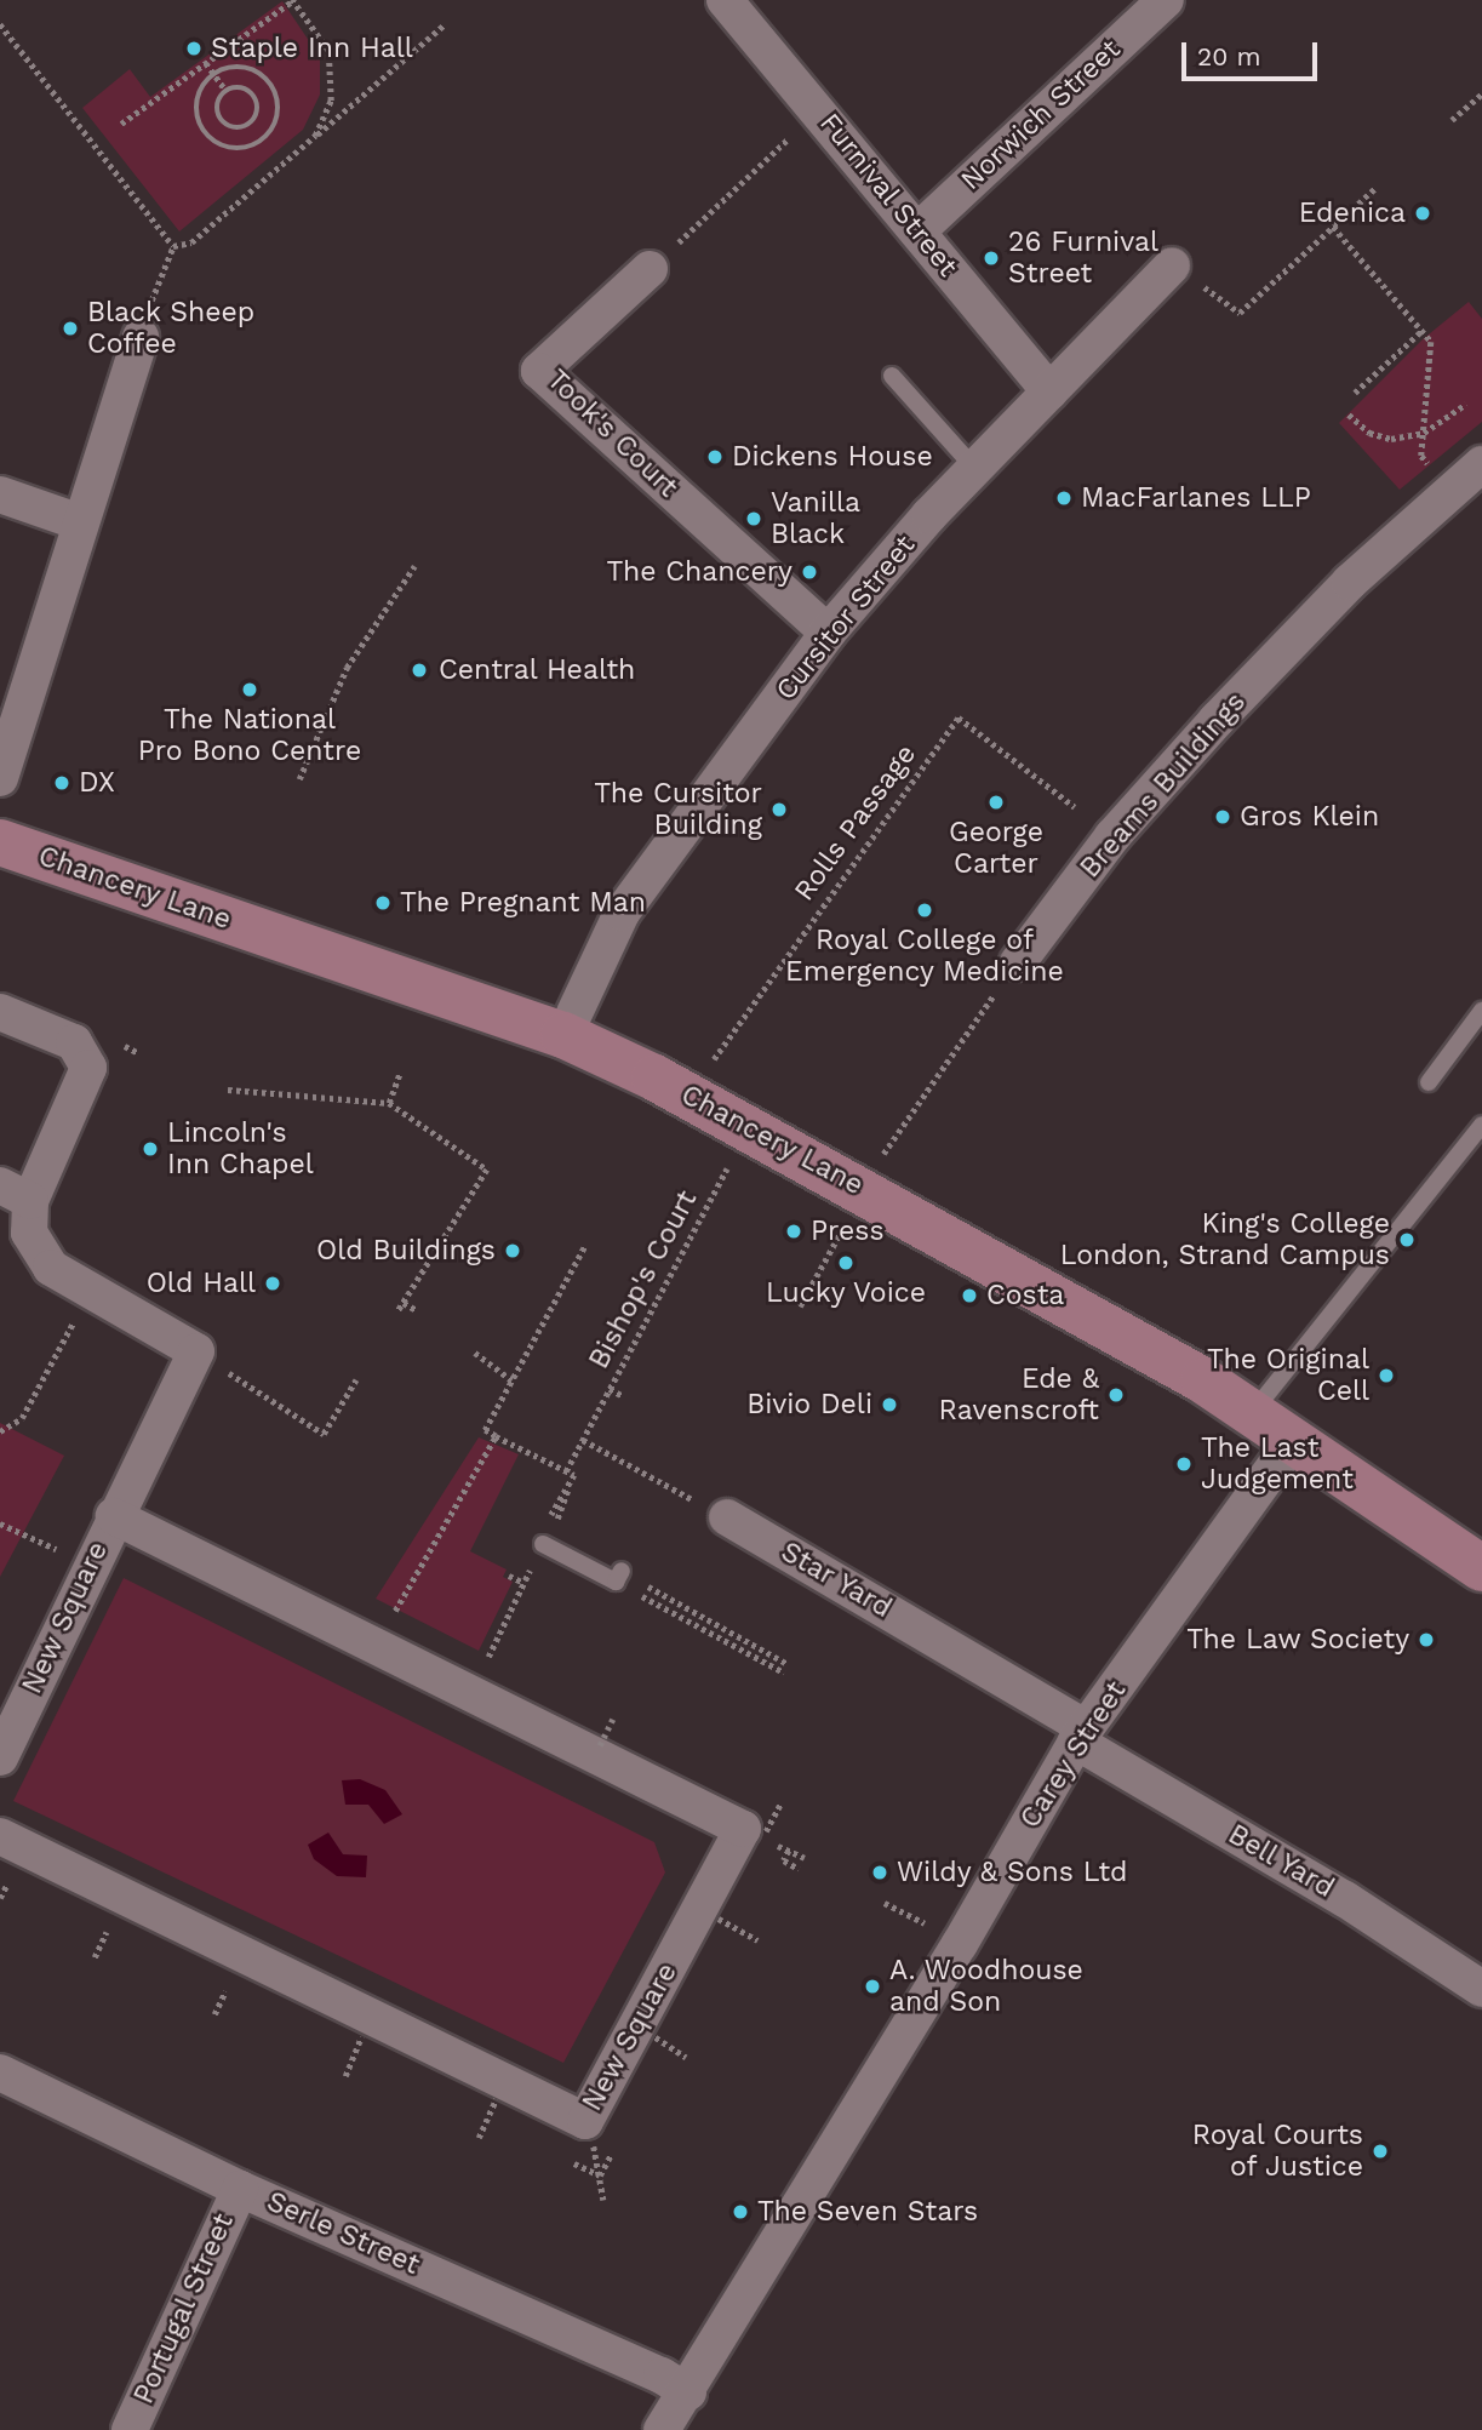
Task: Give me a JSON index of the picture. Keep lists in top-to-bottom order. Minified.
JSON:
{"streets":{"main road":["Chancery Lane"],"street":["Norwich Street","Furnival Street","Took's Court","Cursitor Street","Breams Buildings","Star Yard","New Square","Carey Street","Bell Yard","Serle Street","Portugal Street"],"path":["Rolls Passage","Bishop's Court"]},"crossings":[["Norwich Street","Furnival Street"],["Furnival Street","Cursitor Street"],["Took's Court","Cursitor Street"],["Chancery Lane","Carey Street"],["Star Yard","Carey Street"],["Star Yard","Bell Yard"],["Carey Street","Bell Yard"],["Carey Street","Serle Street"],["Serle Street","Portugal Street"]],"places":["Staple Inn Hall","Edenica","26 Furnival Street","Black Sheep Coffee","Dickens House","MacFarlanes LLP","Vanilla Black","The Chancery","Central Health","The National Pro Bono Centre","DX","George Carter","The Cursitor Building","Gros Klein","The Pregnant Man","Royal College of Emergency Medicine","Lincoln's Inn Chapel","Press","King's College London, Strand Campus","Old Buildings","Lucky Voice","Old Hall","Costa","The Original Cell","Ede & Ravenscroft","Bivio Deli","The Last Judgement","The Law Society","Wildy & Sons Ltd","A. Woodhouse and Son","Royal Courts of Justice","The Seven Stars"],"scale_bar":"20 m"}
